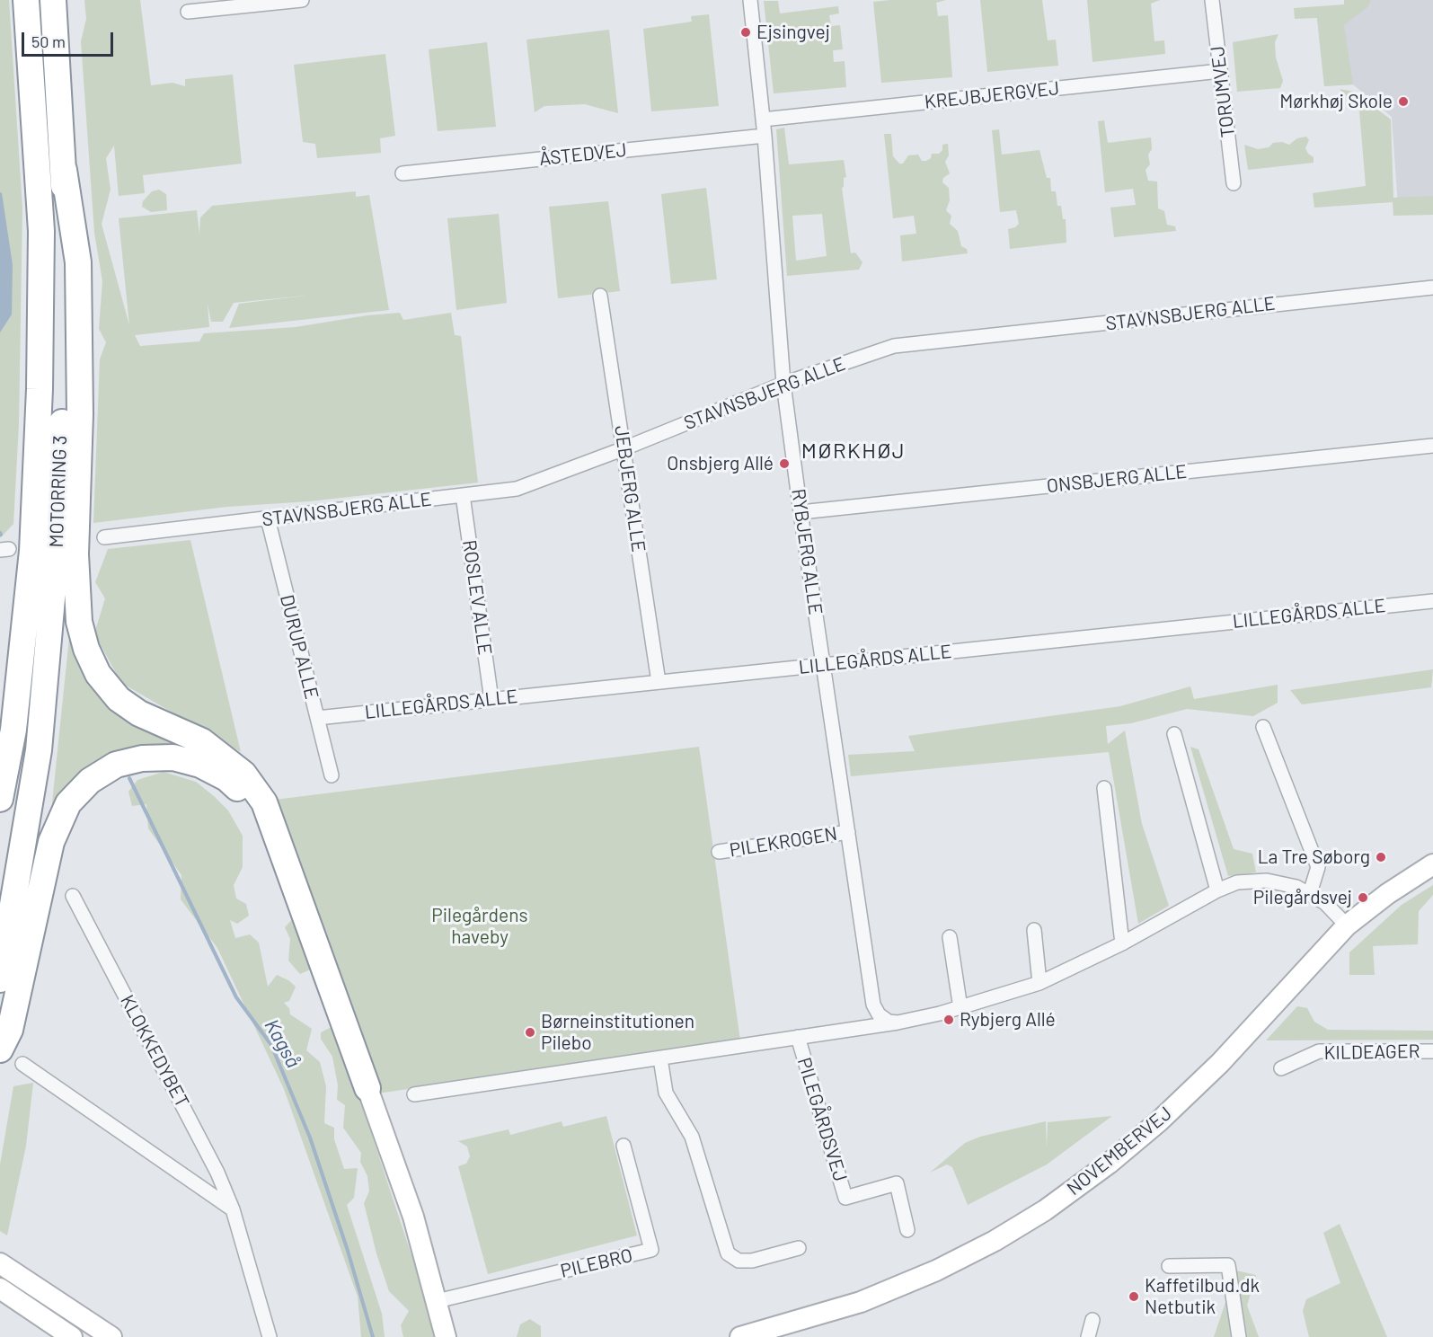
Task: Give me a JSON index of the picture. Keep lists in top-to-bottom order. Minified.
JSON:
{"streets":{"highway":["MOTORRING 3"],"street":["TORUMVEJ","KREJBJERGVEJ","ÅSTEDVEJ","STAVNSBJERG ALLE","ONSBJERG ALLE","JEBJERG ALLE","RYBJERG ALLE","ROSLEV ALLE","LILLEGÅRDS ALLE","DURUP ALLE","PILEKROGEN","KLOKKEDYBET","KILDEAGER","PILEGÅRDSVEJ","NOVEMBERVEJ","PILEBRO"]},"crossings":[["TORUMVEJ","KREJBJERGVEJ"],["KREJBJERGVEJ","RYBJERG ALLE"],["ÅSTEDVEJ","RYBJERG ALLE"],["STAVNSBJERG ALLE","JEBJERG ALLE"],["STAVNSBJERG ALLE","RYBJERG ALLE"],["STAVNSBJERG ALLE","ROSLEV ALLE"],["STAVNSBJERG ALLE","DURUP ALLE"],["ONSBJERG ALLE","RYBJERG ALLE"],["JEBJERG ALLE","LILLEGÅRDS ALLE"],["RYBJERG ALLE","LILLEGÅRDS ALLE"],["RYBJERG ALLE","PILEKROGEN"],["RYBJERG ALLE","PILEGÅRDSVEJ"],["ROSLEV ALLE","LILLEGÅRDS ALLE"],["LILLEGÅRDS ALLE","DURUP ALLE"],["PILEGÅRDSVEJ","NOVEMBERVEJ"]],"districts":["MØRKHØJ"],"water":["Kagså"],"parks":["Pilegårdens haveby"],"places":["Ejsingvej","Mørkhøj Skole","Onsbjerg Allé","La Tre Søborg","Pilegårdsvej","Rybjerg Allé","Børneinstitutionen Pilebo","Kaffetilbud.dk Netbutik"],"scale_bar":"50 m"}
